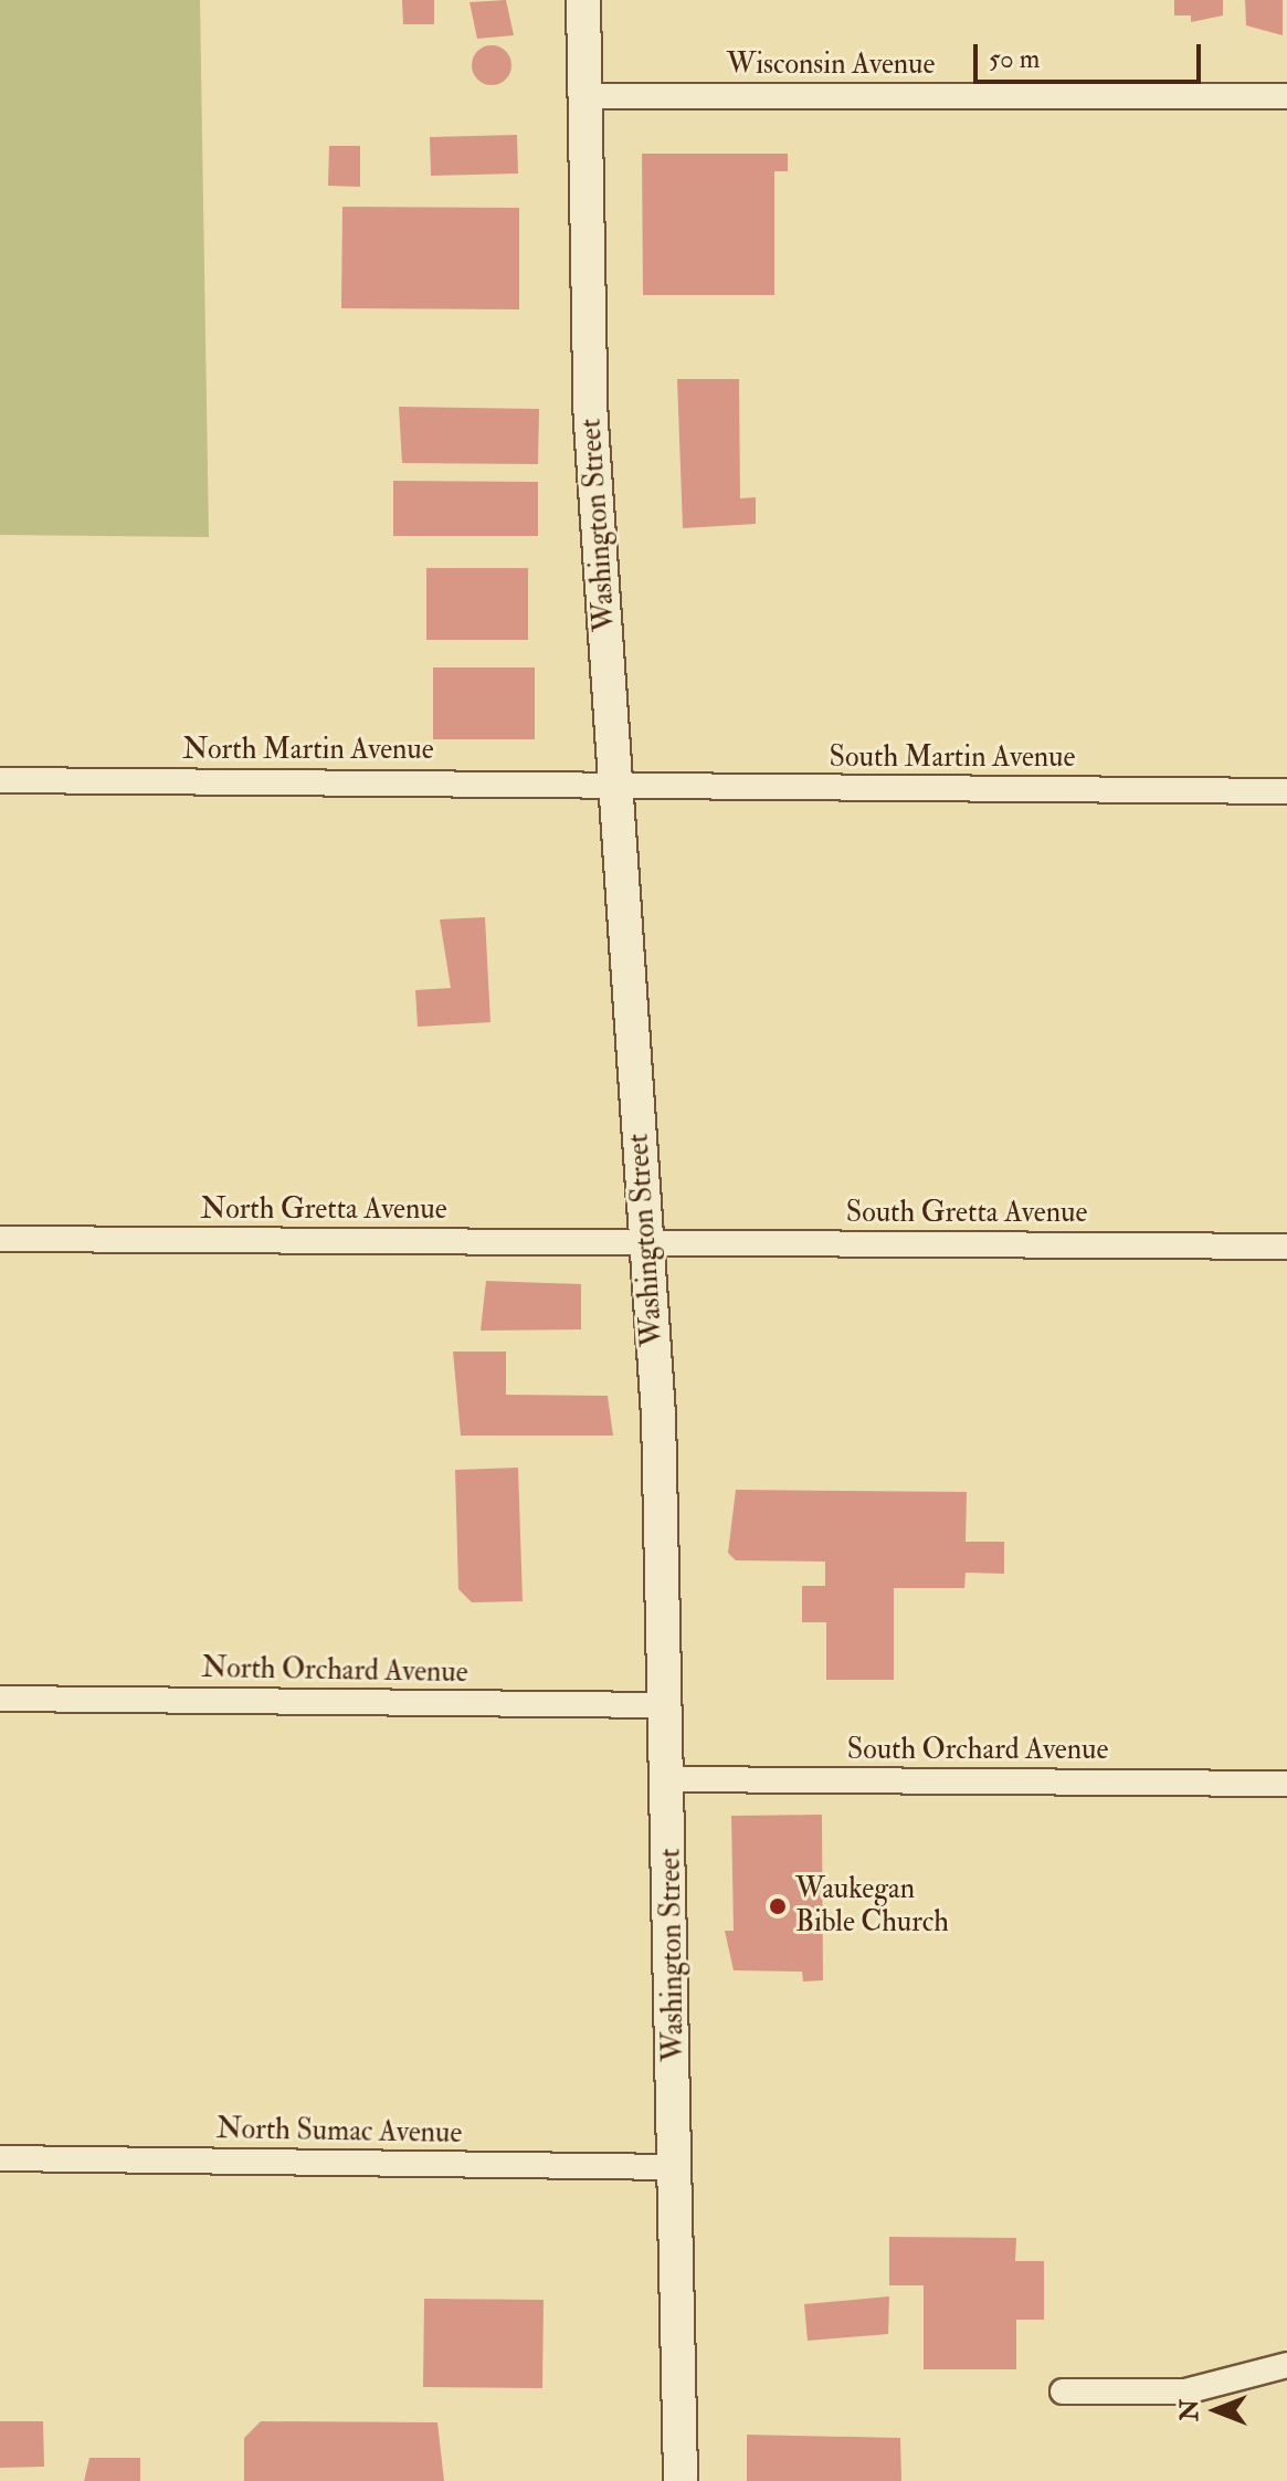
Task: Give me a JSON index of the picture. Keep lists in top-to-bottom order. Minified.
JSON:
{"streets":{"main road":["Washington Street"],"street":["Wisconsin Avenue","North Martin Avenue","South Martin Avenue","North Gretta Avenue","South Gretta Avenue","North Orchard Avenue","South Orchard Avenue","North Sumac Avenue"]},"crossings":[["Wisconsin Avenue","Washington Street"],["Washington Street","North Martin Avenue"],["Washington Street","South Martin Avenue"],["Washington Street","North Gretta Avenue"],["Washington Street","South Gretta Avenue"],["Washington Street","North Orchard Avenue"],["Washington Street","South Orchard Avenue"],["Washington Street","North Sumac Avenue"],["North Martin Avenue","South Martin Avenue"],["North Gretta Avenue","South Gretta Avenue"]],"places":["Waukegan Bible Church"],"scale_bar":"50 m","north":"left"}
